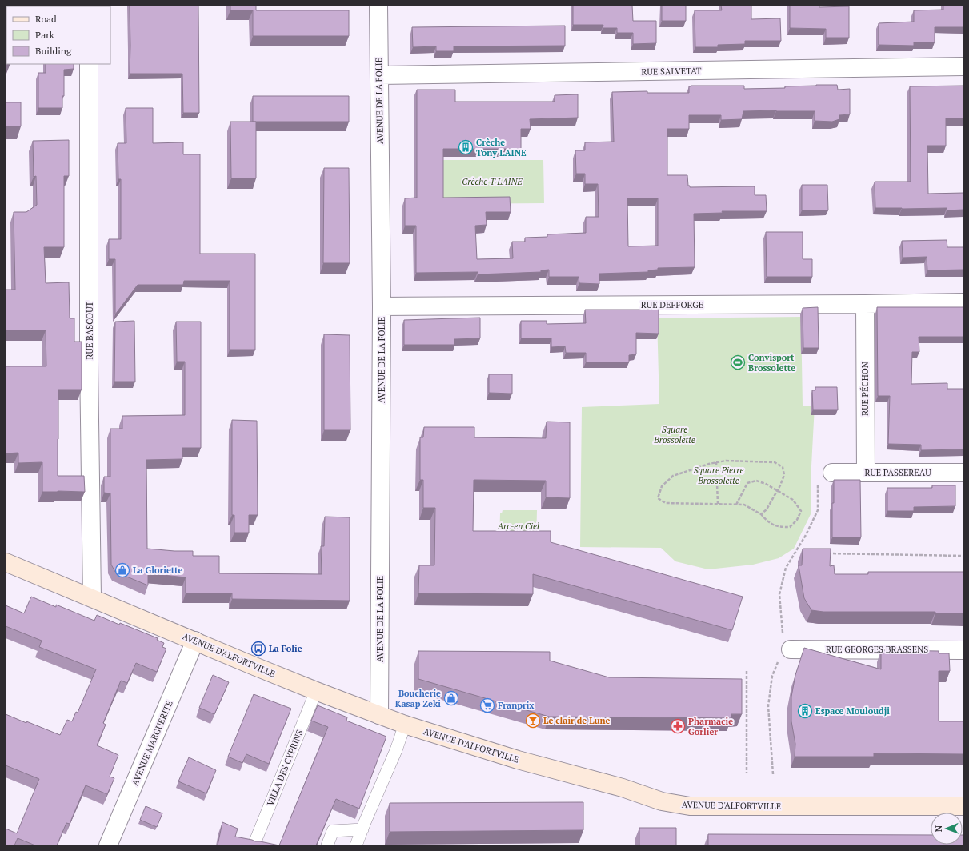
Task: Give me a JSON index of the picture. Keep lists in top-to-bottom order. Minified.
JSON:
{"streets":{"main road":["AVENUE D'ALFORTVILLE"],"street":["RUE SALVETAT","AVENUE DE LA FOLIE","RUE DEFFORGE","RUE BASCOUT","RUE PÉCHON","RUE PASSEREAU","RUE GEORGES BRASSENS","AVENUE MARGUERITE"],"lane":["VILLA DES CYPRINS"]},"crossings":[["RUE SALVETAT","AVENUE DE LA FOLIE"],["AVENUE DE LA FOLIE","RUE DEFFORGE"],["AVENUE DE LA FOLIE","AVENUE D'ALFORTVILLE"],["RUE DEFFORGE","RUE PÉCHON"],["RUE BASCOUT","AVENUE D'ALFORTVILLE"],["RUE PÉCHON","RUE PASSEREAU"],["AVENUE D'ALFORTVILLE","AVENUE MARGUERITE"],["AVENUE D'ALFORTVILLE","VILLA DES CYPRINS"]],"parks":["Crèche T LAINE","Square Brossolette","Square Pierre Brossolette","Arc-en Ciel"],"places":{"building":["Crèche Tony LAINE","Espace Mouloudji"],"sports":["Convisport Brossolette"],"shop":["La Gloriette","Boucherie Kasap Zeki"],"bus stop":["La Folie"],"supermarket":["Franprix"],"bar":["Le clair de Lune"],"pharmacy":["Pharmacie Gorlier"]},"legend":["Road","Park","Building"],"north":"left"}
